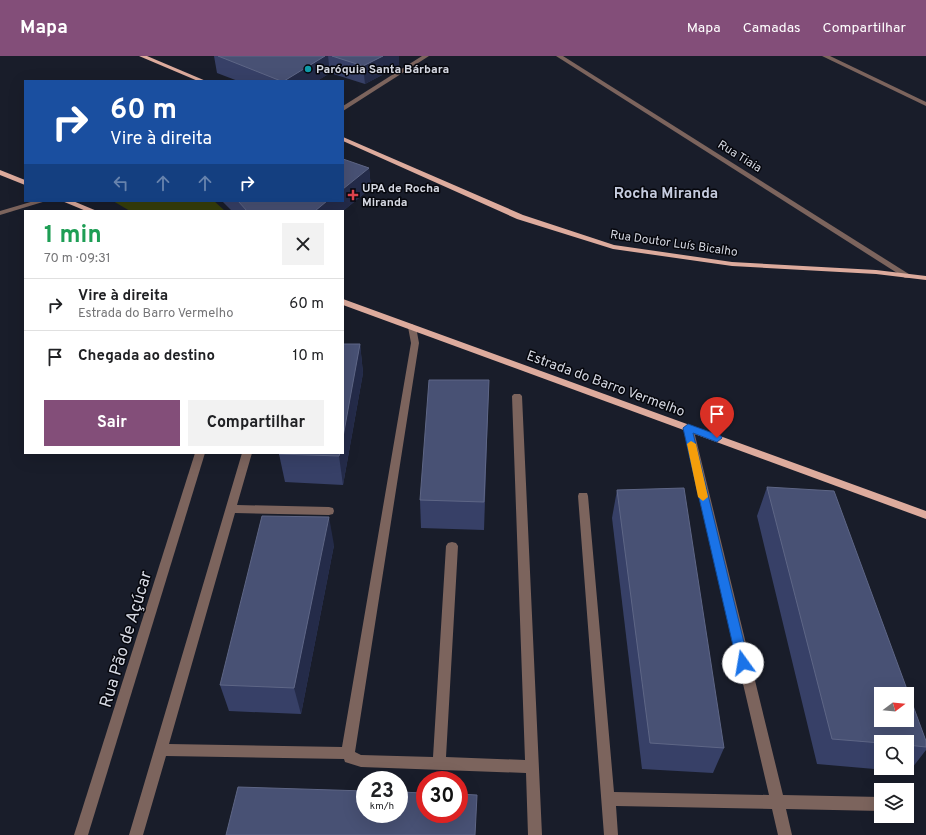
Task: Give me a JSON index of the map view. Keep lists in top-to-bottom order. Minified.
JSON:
{"streets":{"main road":["Rua Doutor Luís Bicalho","Estrada do Barro Vermelho"],"street":["Rua Tiaia","Rua Pão de Açúcar"]},"crossings":[["Rua Tiaia","Rua Doutor Luís Bicalho"]],"districts":["Rocha Miranda"],"places":{"other":["Paróquia Santa Bárbara"],"health":["UPA de Rocha Miranda"]},"north":"right","page":{"header":"Mapa","nav":["Mapa","Camadas","Compartilhar"],"turn":["60 m","Vire à direita"],"heading":["1 min","70 m · 09:31"],"list":[{"name":"Vire à direita","note":"Estrada do Barro Vermelho","value":"60 m"},{"name":"Chegada ao destino","value":"10 m"}],"buttons":["Sair","Compartilhar"],"speed":"23 km/h","limit":"30"}}
